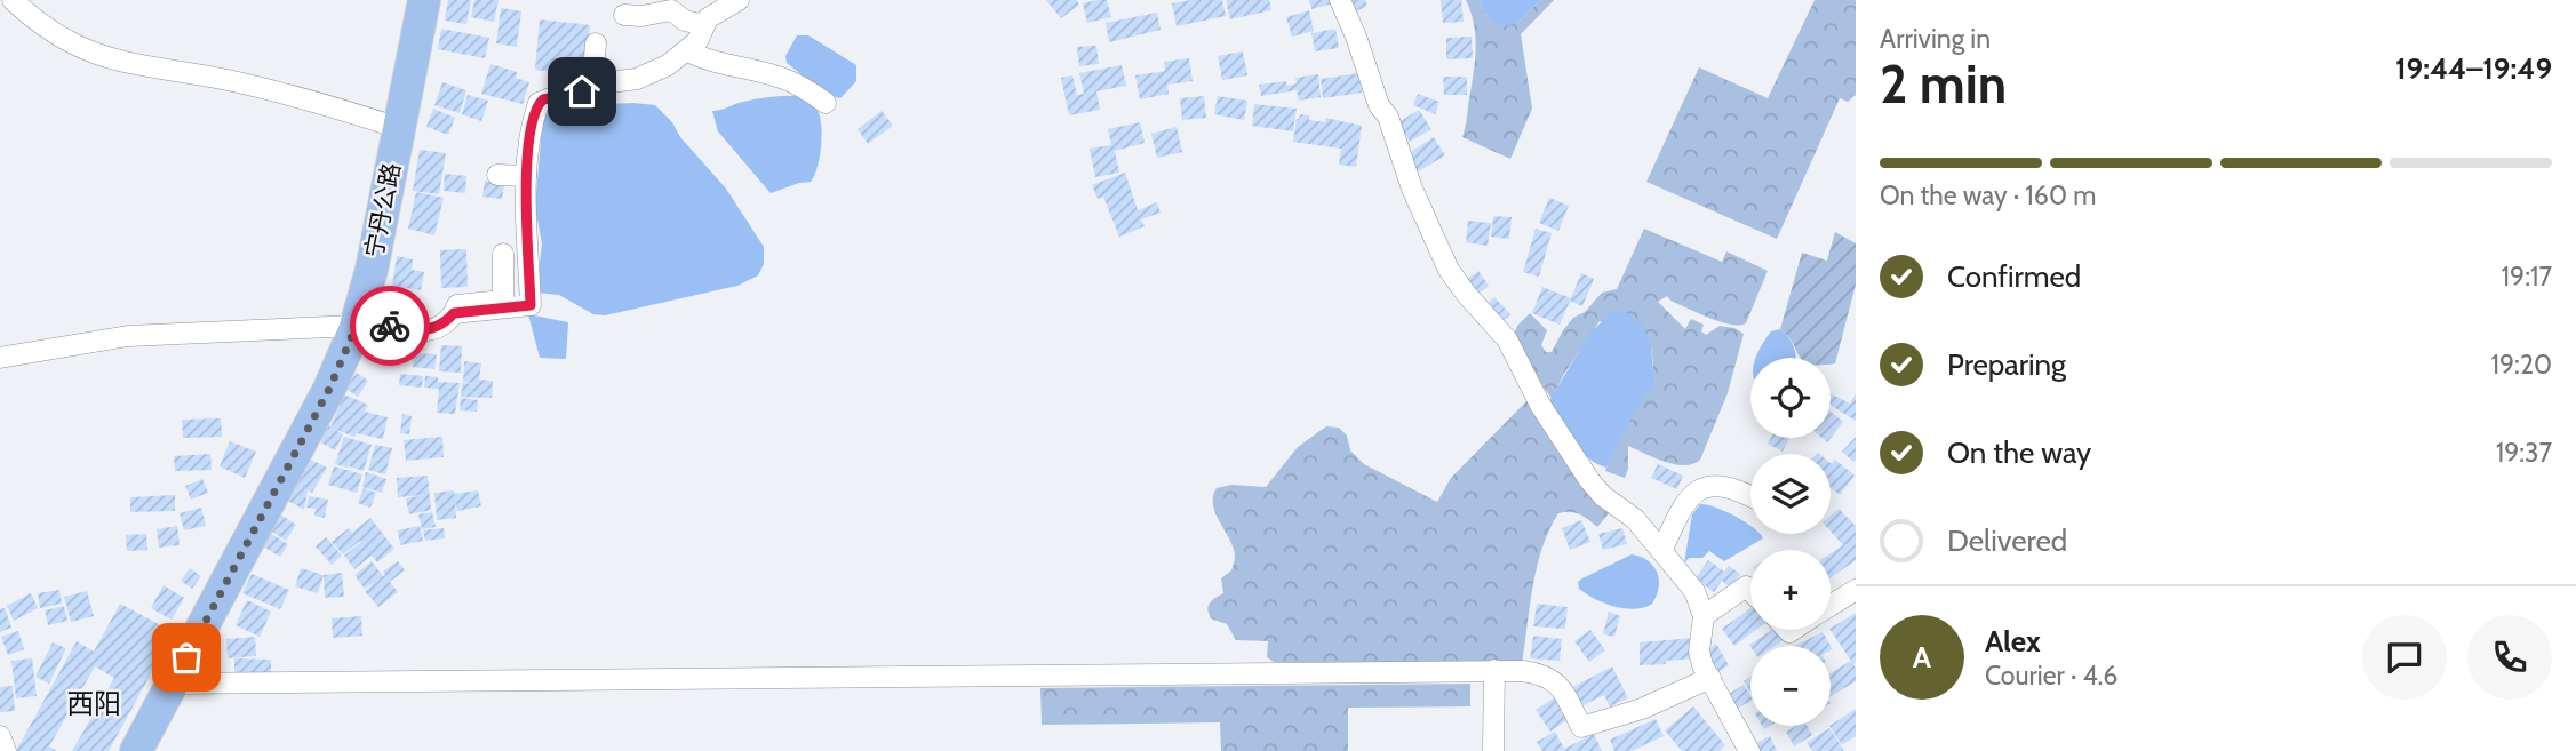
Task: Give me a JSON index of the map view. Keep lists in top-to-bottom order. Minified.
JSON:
{"streets":{"main road":["宁丹公路"]},"districts":["西阳"],"page":{"heading":["2 min","Arriving in","19:44–19:49"],"panel":["Alex","Courier · 4.6"],"bar":"On the way · 160 m","list":[["Confirmed","19:17"],["Preparing","19:20"],["On the way","19:37"],"Delivered"],"map_buttons":["+","−"],"round":"A"}}
